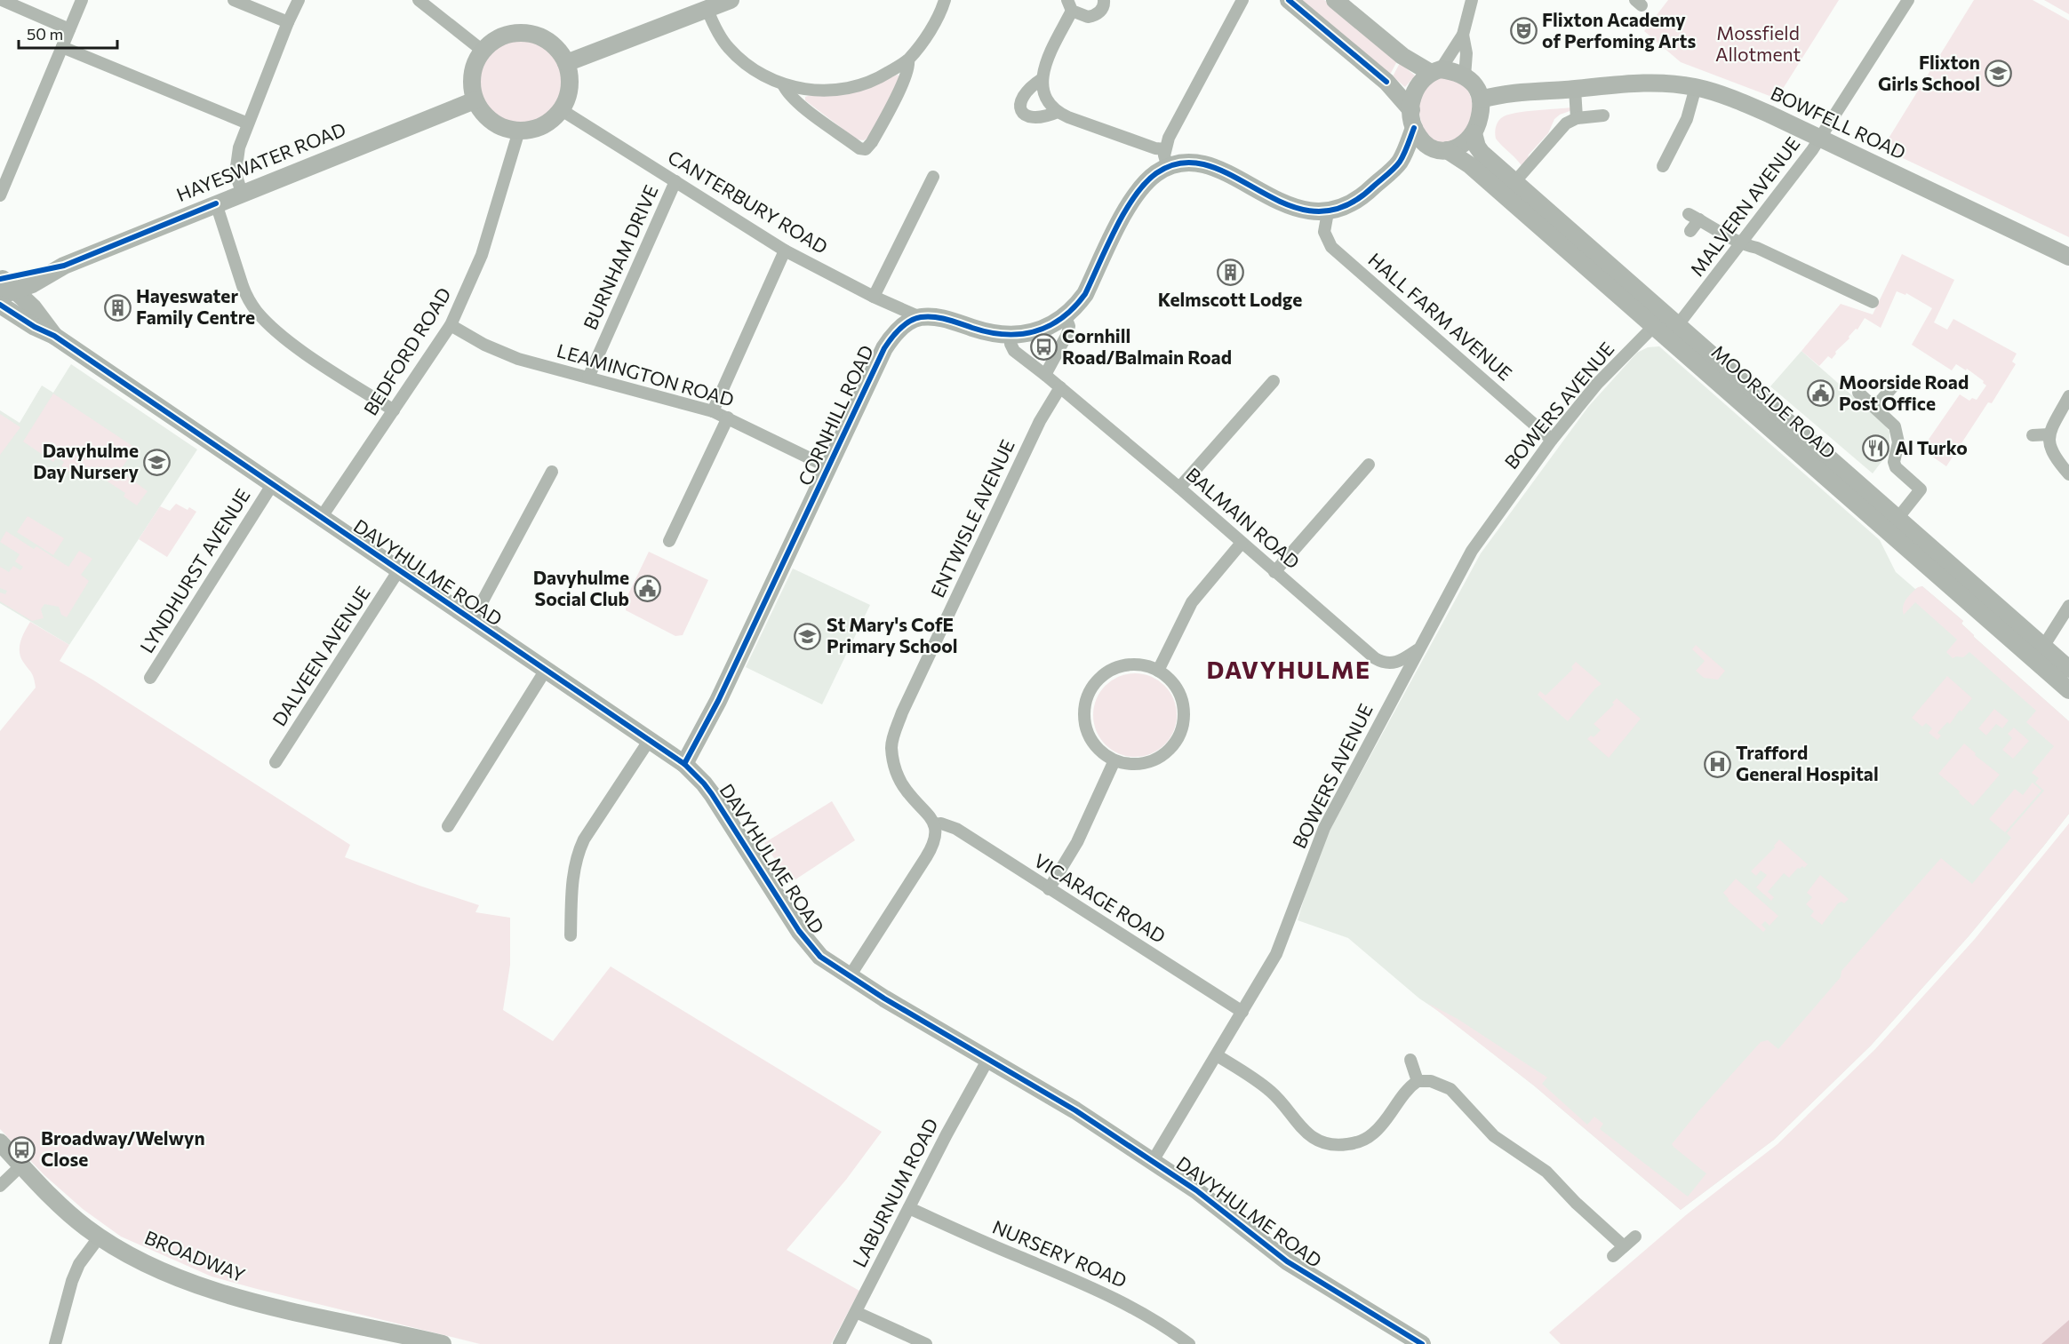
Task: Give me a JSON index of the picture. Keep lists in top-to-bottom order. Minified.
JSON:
{"streets":{"street":["BOWFELL ROAD","HAYESWATER ROAD","CANTERBURY ROAD","MALVERN AVENUE","BURNHAM DRIVE","HALL FARM AVENUE","BEDFORD ROAD","LEAMINGTON ROAD","MOORSIDE ROAD","BOWERS AVENUE","CORNHILL ROAD","ENTWISLE AVENUE","BALMAIN ROAD","LYNDHURST AVENUE","DAVYHULME ROAD","DALVEEN AVENUE","VICARAGE ROAD","LABURNUM ROAD","NURSERY ROAD","BROADWAY"]},"crossings":[["BOWFELL ROAD","MALVERN AVENUE"],["BOWFELL ROAD","MOORSIDE ROAD"],["HAYESWATER ROAD","CANTERBURY ROAD"],["HAYESWATER ROAD","BEDFORD ROAD"],["CANTERBURY ROAD","BURNHAM DRIVE"],["CANTERBURY ROAD","BEDFORD ROAD"],["CANTERBURY ROAD","CORNHILL ROAD"],["MALVERN AVENUE","MOORSIDE ROAD"],["MALVERN AVENUE","BOWERS AVENUE"],["BURNHAM DRIVE","LEAMINGTON ROAD"],["HALL FARM AVENUE","BOWERS AVENUE"],["BEDFORD ROAD","LEAMINGTON ROAD"],["BEDFORD ROAD","DAVYHULME ROAD"],["LEAMINGTON ROAD","CORNHILL ROAD"],["MOORSIDE ROAD","BOWERS AVENUE"],["BOWERS AVENUE","BALMAIN ROAD"],["BOWERS AVENUE","DAVYHULME ROAD"],["BOWERS AVENUE","VICARAGE ROAD"],["CORNHILL ROAD","DAVYHULME ROAD"],["ENTWISLE AVENUE","BALMAIN ROAD"],["ENTWISLE AVENUE","VICARAGE ROAD"],["LYNDHURST AVENUE","DAVYHULME ROAD"],["DAVYHULME ROAD","DALVEEN AVENUE"],["DAVYHULME ROAD","LABURNUM ROAD"],["LABURNUM ROAD","NURSERY ROAD"]],"districts":["DAVYHULME"],"parks":["Mossfield Allotment"],"places":{"theatre":["Flixton Academy of Perfoming Arts"],"school or university":["Flixton Girls School","Davyhulme Day Nursery","St Mary's CofE Primary School"],"building":["Kelmscott Lodge","Hayeswater Family Centre"],"bus stop":["Cornhill Road/Balmain Road","Broadway/Welwyn Close"],"public building":["Moorside Road Post Office","Davyhulme Social Club"],"restaurant":["Al Turko"],"hospital":["Trafford General Hospital"]},"scale_bar":"50 m"}
